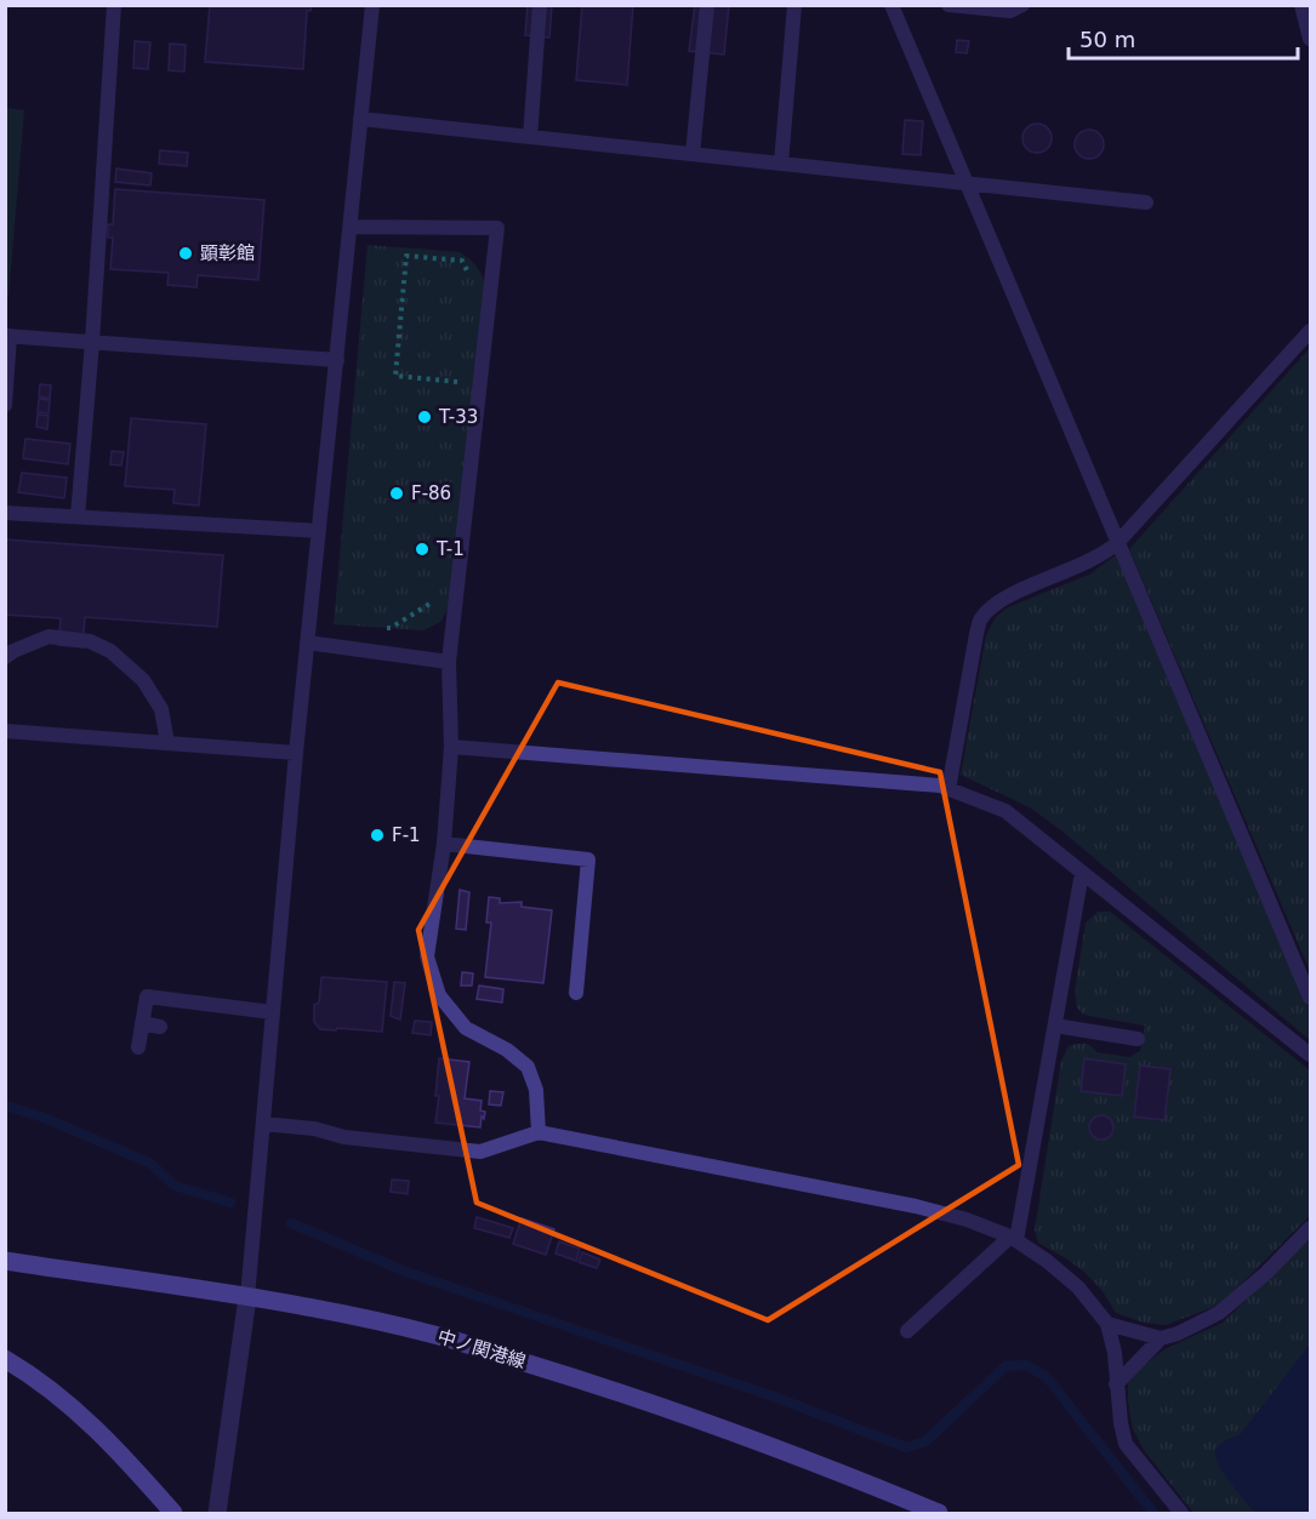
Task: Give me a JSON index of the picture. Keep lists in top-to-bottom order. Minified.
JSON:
{"streets":{"main road":["中ノ関港線"]},"places":["顕彰館","T-33","F-86","T-1","F-1"],"scale_bar":"50 m"}
